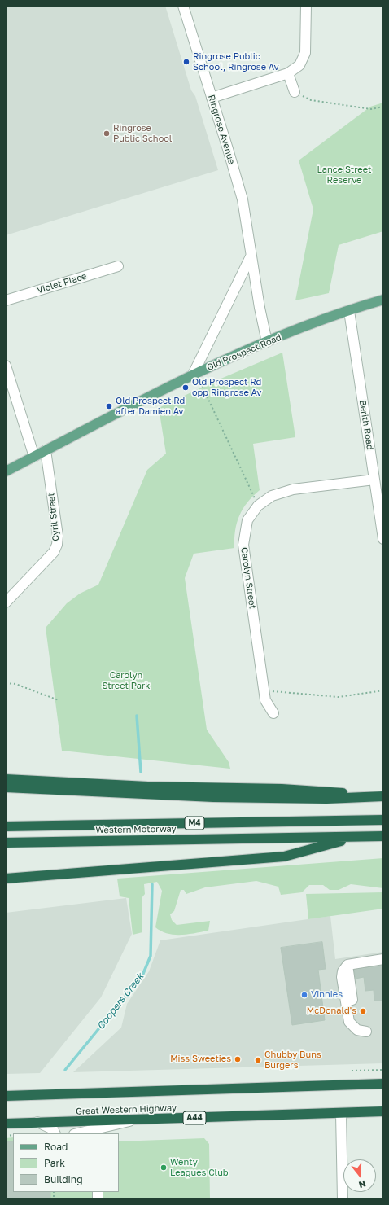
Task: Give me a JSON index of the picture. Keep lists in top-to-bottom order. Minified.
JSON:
{"streets":{"highway":["M4","Western Motorway","Great Western Highway","A44"],"main road":["Old Prospect Road"],"street":["Ringrose Avenue","Violet Place","Berith Road","Cyril Street","Carolyn Street"]},"crossings":[["Ringrose Avenue","Old Prospect Road"],["Old Prospect Road","Berith Road"],["Old Prospect Road","Cyril Street"],["Berith Road","Carolyn Street"]],"water":["Coopers Creek"],"parks":["Lance Street Reserve","Carolyn Street Park"],"places":["Ringrose Public School, Ringrose Av","Ringrose Public School","Old Prospect Rd opp Ringrose Av","Old Prospect Rd after Damien Av","Vinnies","McDonald's","Miss Sweeties","Chubby Buns Burgers","Wenty Leagues Club"],"legend":["Road","Park","Building"],"north":"bottom"}
